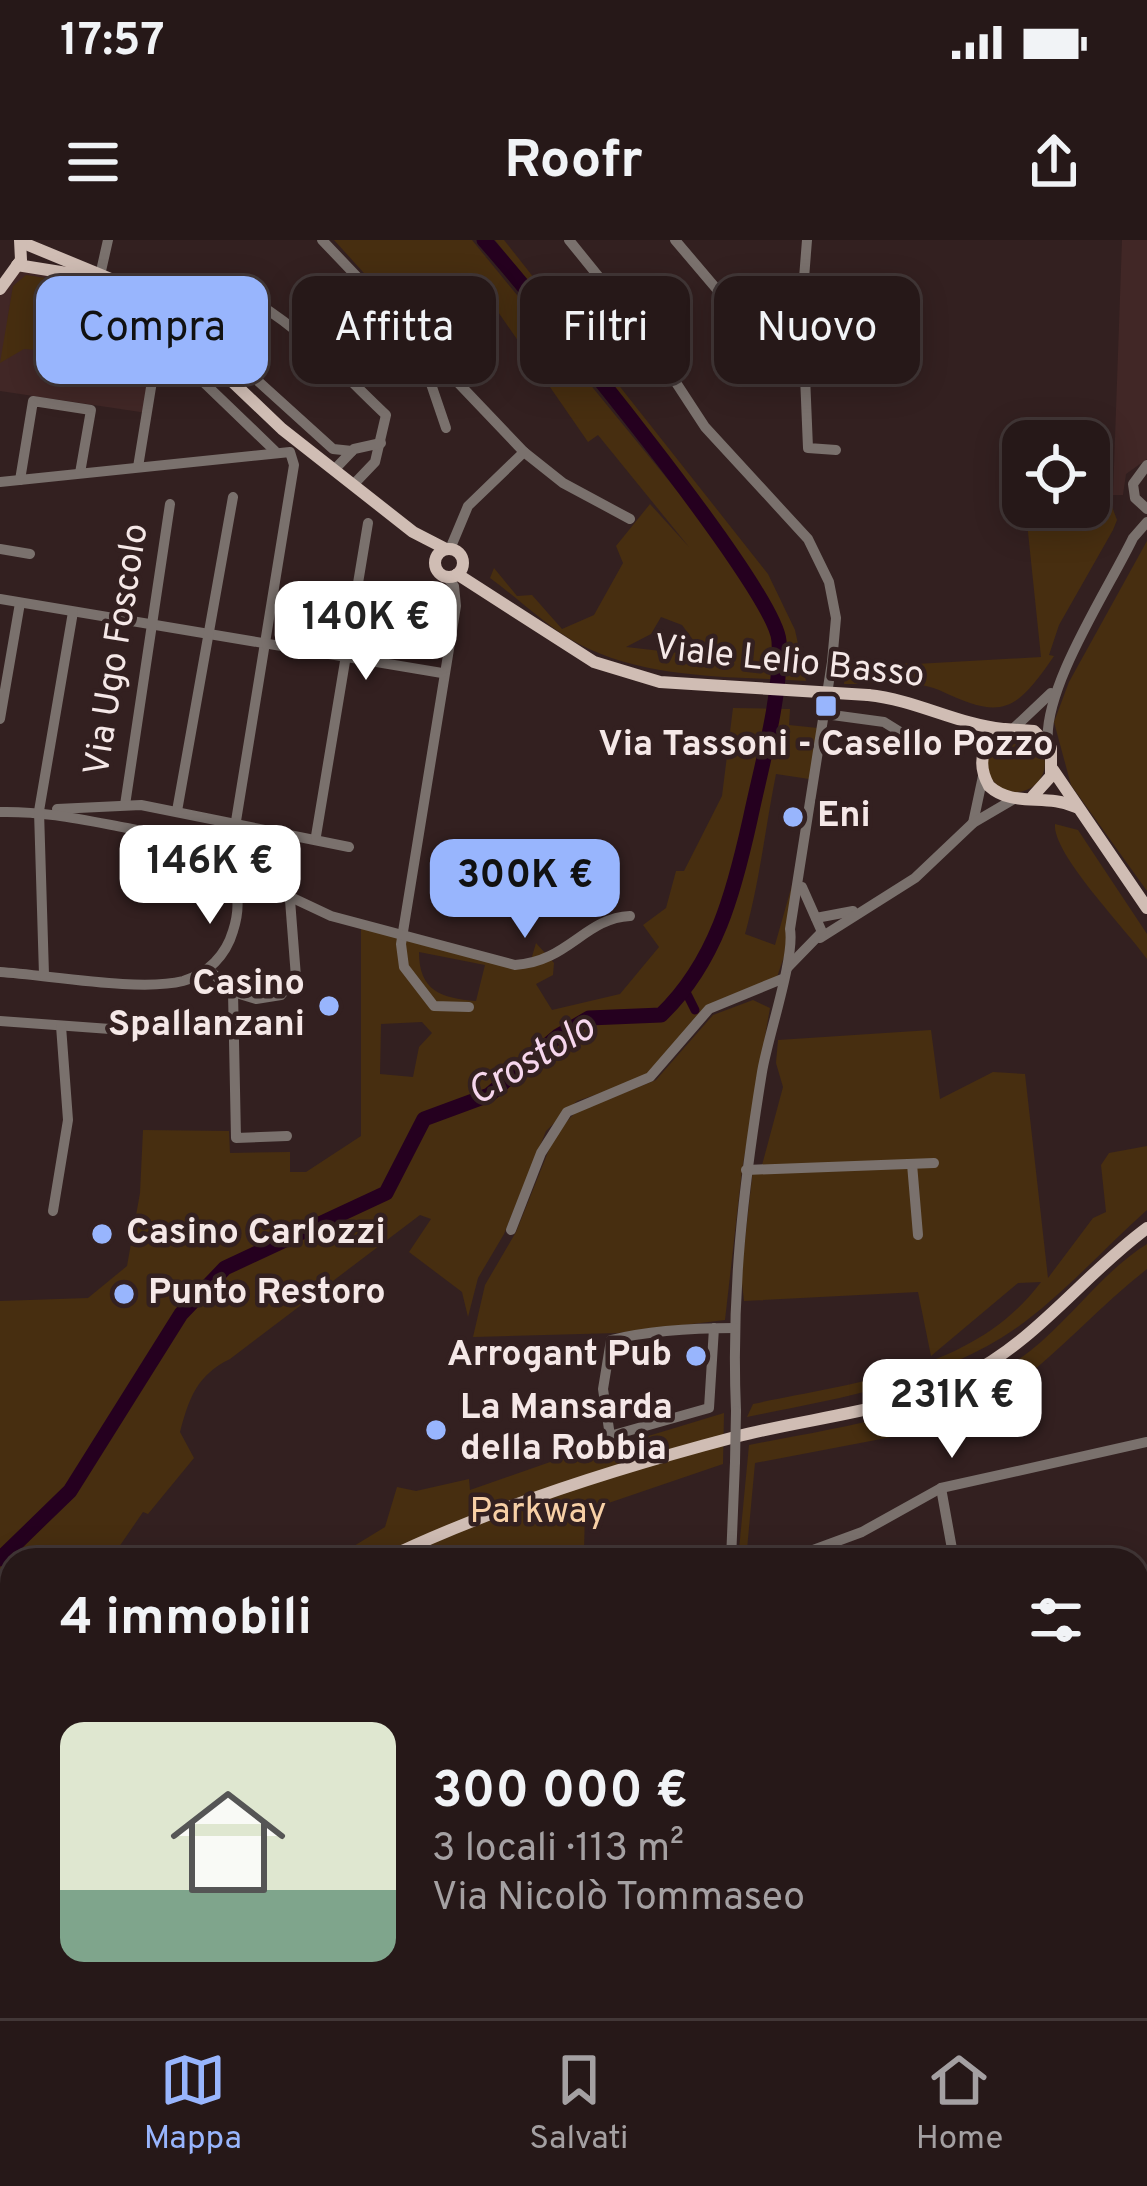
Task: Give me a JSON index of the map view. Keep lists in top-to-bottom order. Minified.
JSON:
{"streets":{"main road":["Viale Lelio Basso"],"street":["Via Ugo Foscolo"]},"water":["Crostolo"],"parks":["Parkway"],"places":{"transit":["Via Tassoni - Casello Pozzo"],"other":["Eni","Casino Spallanzani","Casino Carlozzi","Punto Restoro","Arrogant Pub","La Mansarda della Robbia"]},"page":{"status":"17:57","header":"Roofr","chip":["Compra","Affitta","Filtri","Nuovo"],"price":["140K €","146K €","300K €","231K €"],"heading":"4 immobili","list":[{"name":"300 000 €","note":"3 locali · 113 m² · Via Nicolò Tommaseo"}],"tabs":["Mappa","Salvati","Home"]}}
